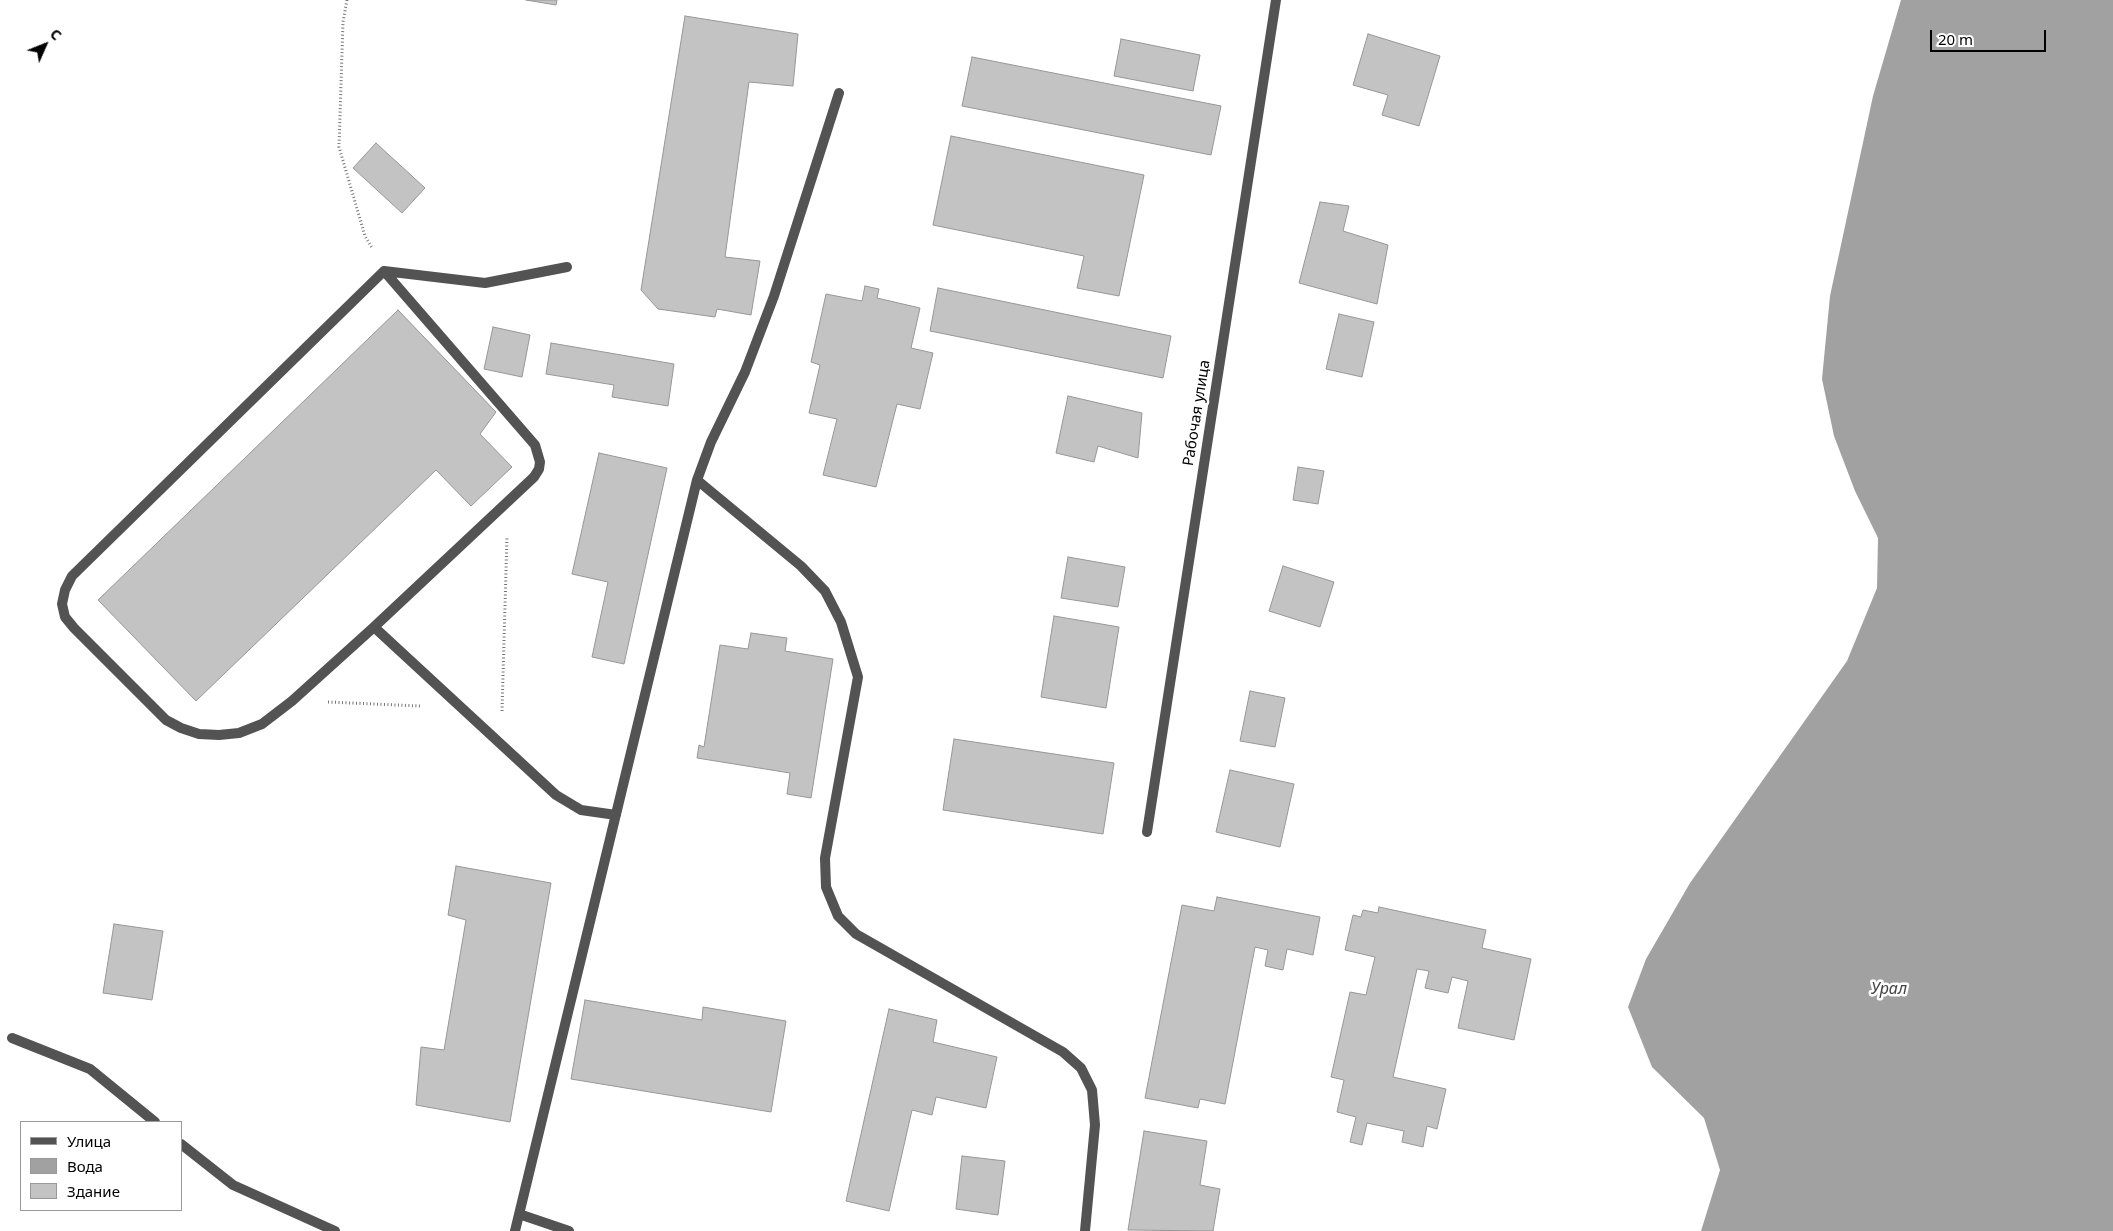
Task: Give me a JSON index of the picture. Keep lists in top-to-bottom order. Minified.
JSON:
{"streets":{"street":["Рабочая улица"]},"water":["Урал"],"legend":["Улица","Вода","Здание"],"scale_bar":"20 m","north":"top right"}
